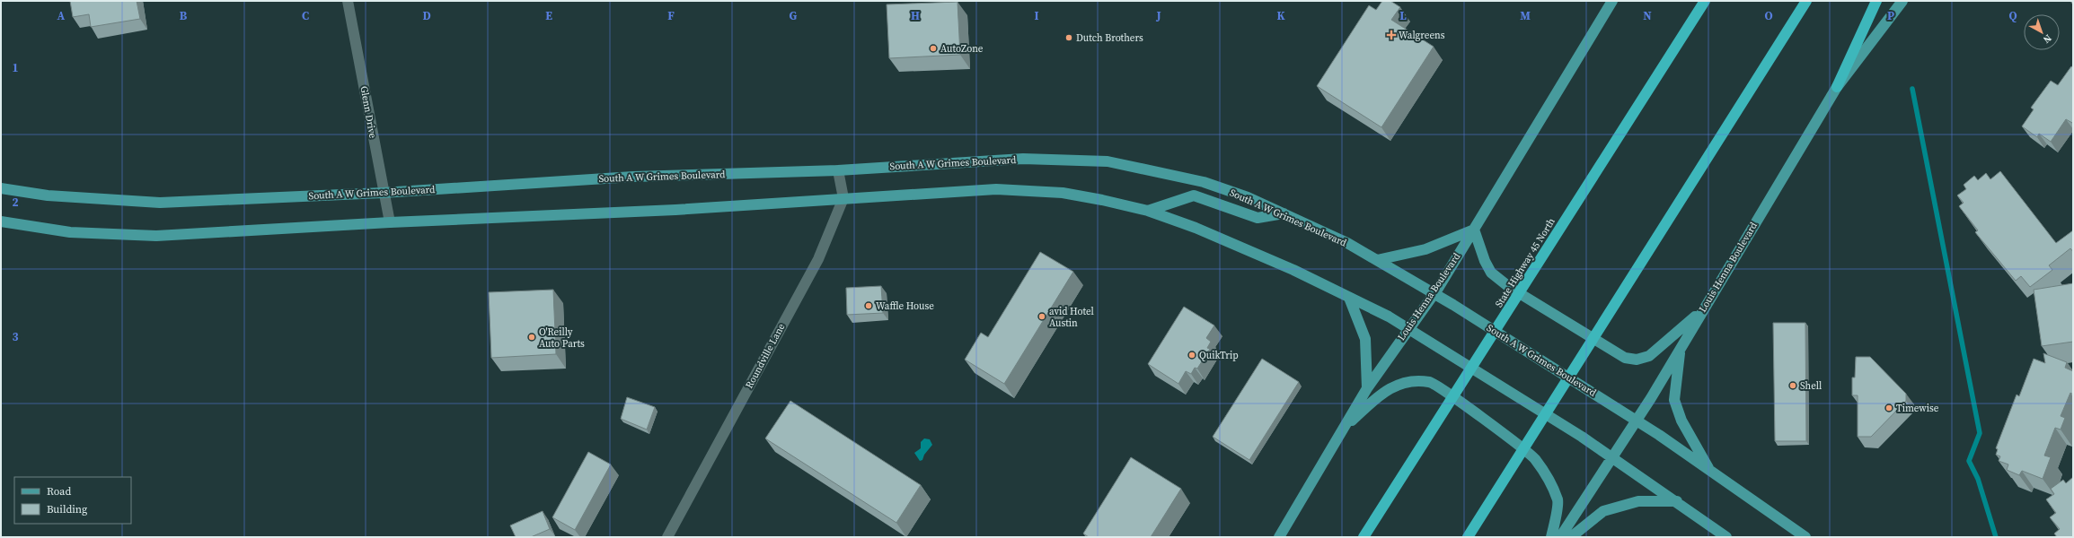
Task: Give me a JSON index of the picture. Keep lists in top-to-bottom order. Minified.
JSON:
{"streets":{"highway":["State Highway 45 North"],"main road":["South A W Grimes Boulevard","Louis Henna Boulevard"],"street":["Glenn Drive","Roundville Lane"]},"crossings":[["Glenn Drive","South A W Grimes Boulevard"],["South A W Grimes Boulevard","Louis Henna Boulevard"]],"places":{"health":["Walgreens"],"other":["Dutch Brothers","AutoZone","Waffle House","avid Hotel Austin","O'Reilly Auto Parts","QuikTrip","Shell","Timewise"]},"legend":["Road","Building"],"north":"bottom right","grid":{"columns":["A","B","C","D","E","F","G","H","I","J","K","L","M","N","O","P","Q"],"rows":["1","2","3"]}}
